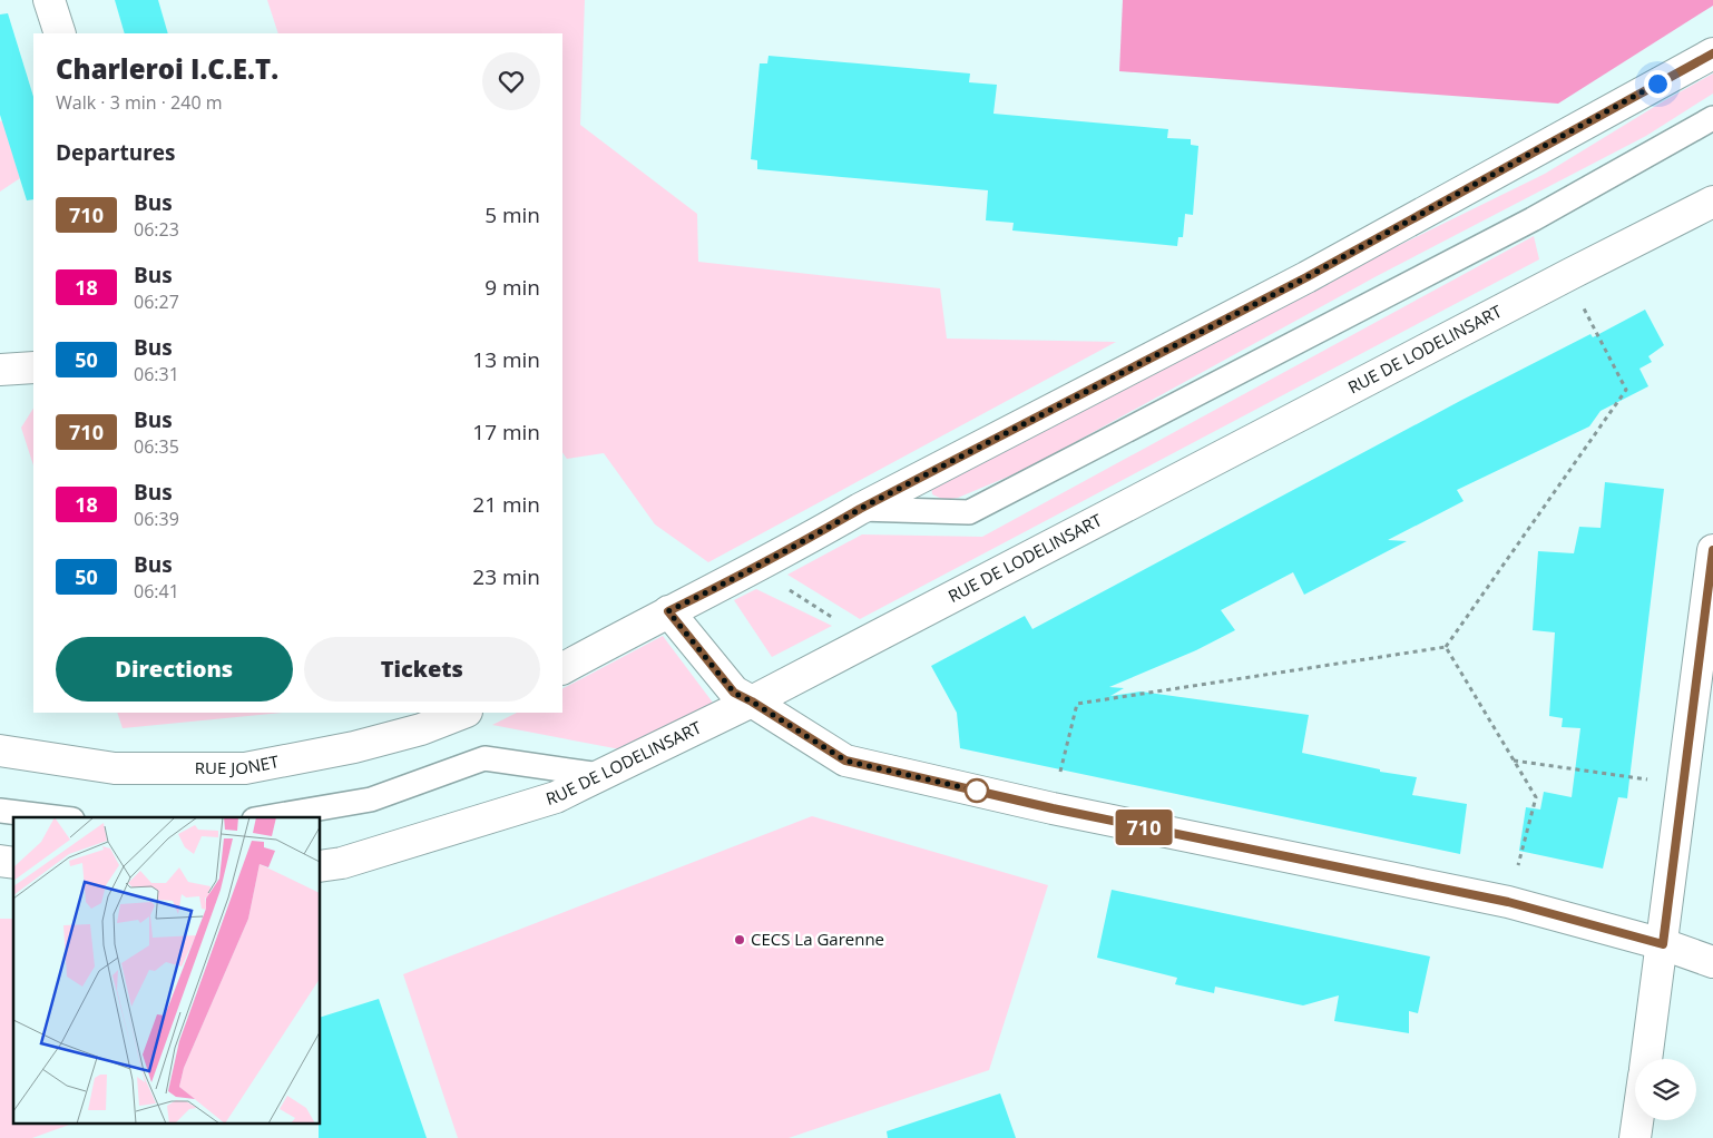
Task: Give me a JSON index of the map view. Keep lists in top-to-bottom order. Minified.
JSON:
{"streets":{"street":["RUE DE LODELINSART","RUE JONET"]},"places":["CECS La Garenne"],"lines":["bus line 710"],"page":{"on_map":"710","heading":[["Charleroi I.C.E.T.","Walk · 3 min · 240 m"],"Departures"],"list":[{"mark":"710","name":"Bus","note":"06:23","value":"5 min"},{"mark":"18","name":"Bus","note":"06:27","value":"9 min"},{"mark":"50","name":"Bus","note":"06:31","value":"13 min"},{"mark":"710","name":"Bus","note":"06:35","value":"17 min"},{"mark":"18","name":"Bus","note":"06:39","value":"21 min"},{"mark":"50","name":"Bus","note":"06:41","value":"23 min"}],"buttons":["Directions","Tickets"]}}
